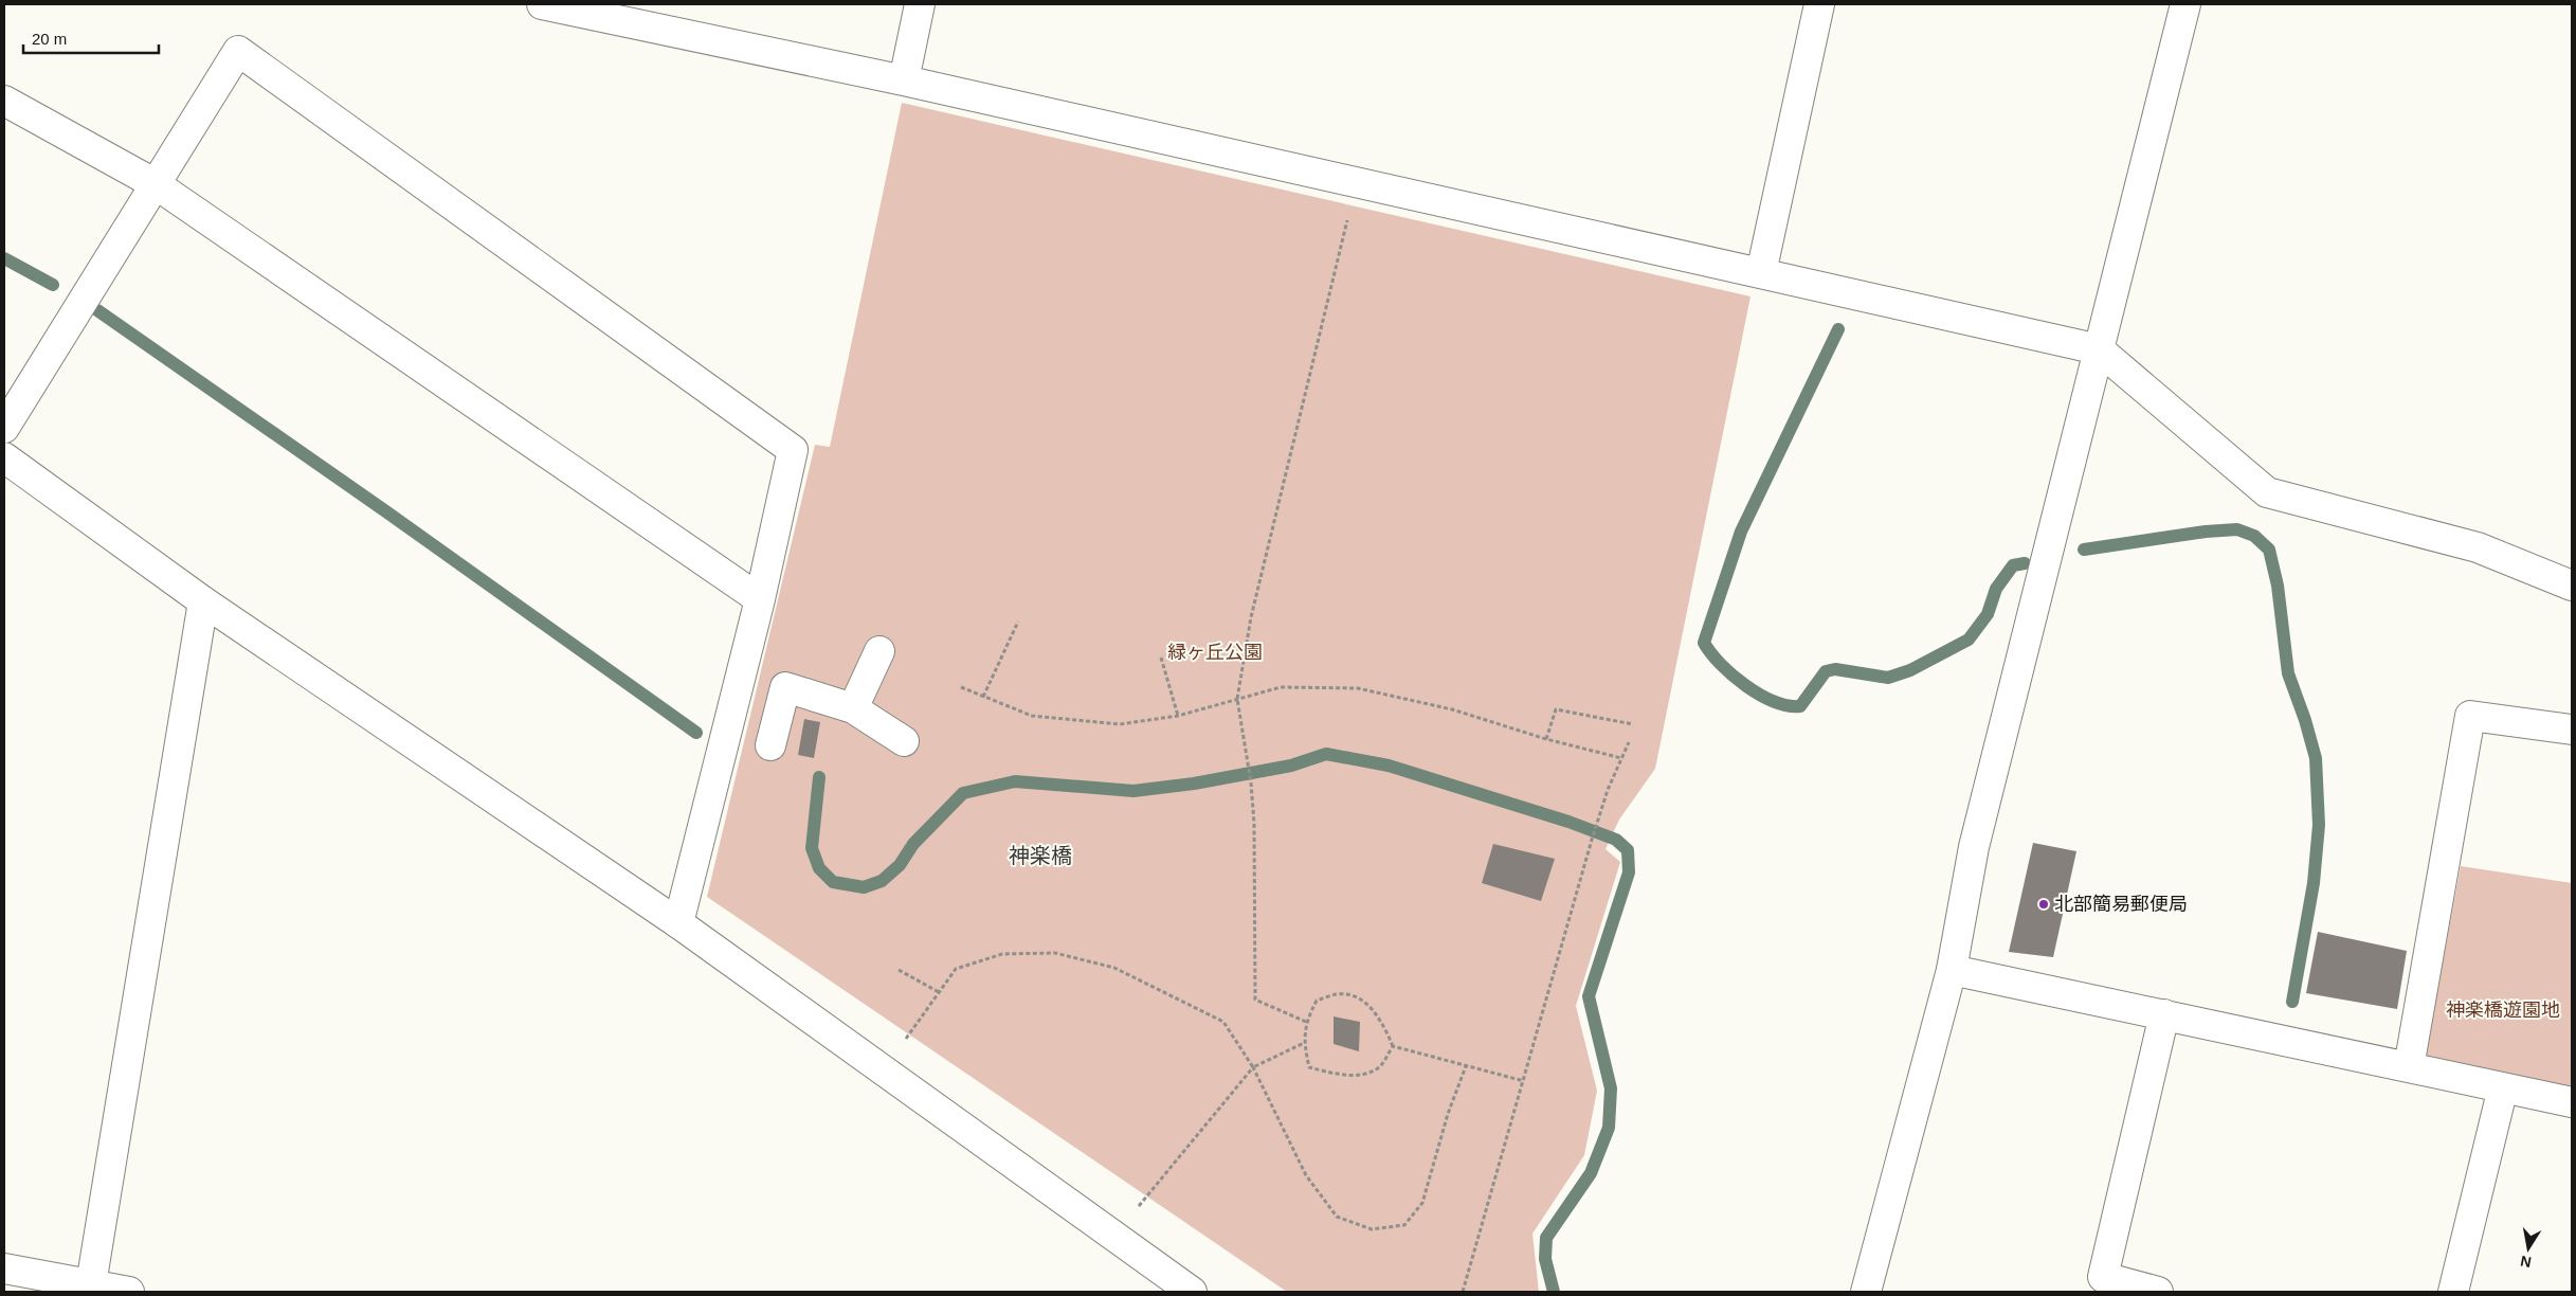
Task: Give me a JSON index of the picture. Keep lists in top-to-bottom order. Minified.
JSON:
{"districts":["神楽橋"],"parks":["緑ヶ丘公園","神楽橋遊園地"],"places":["北部簡易郵便局"],"scale_bar":"20 m","north":"bottom"}
